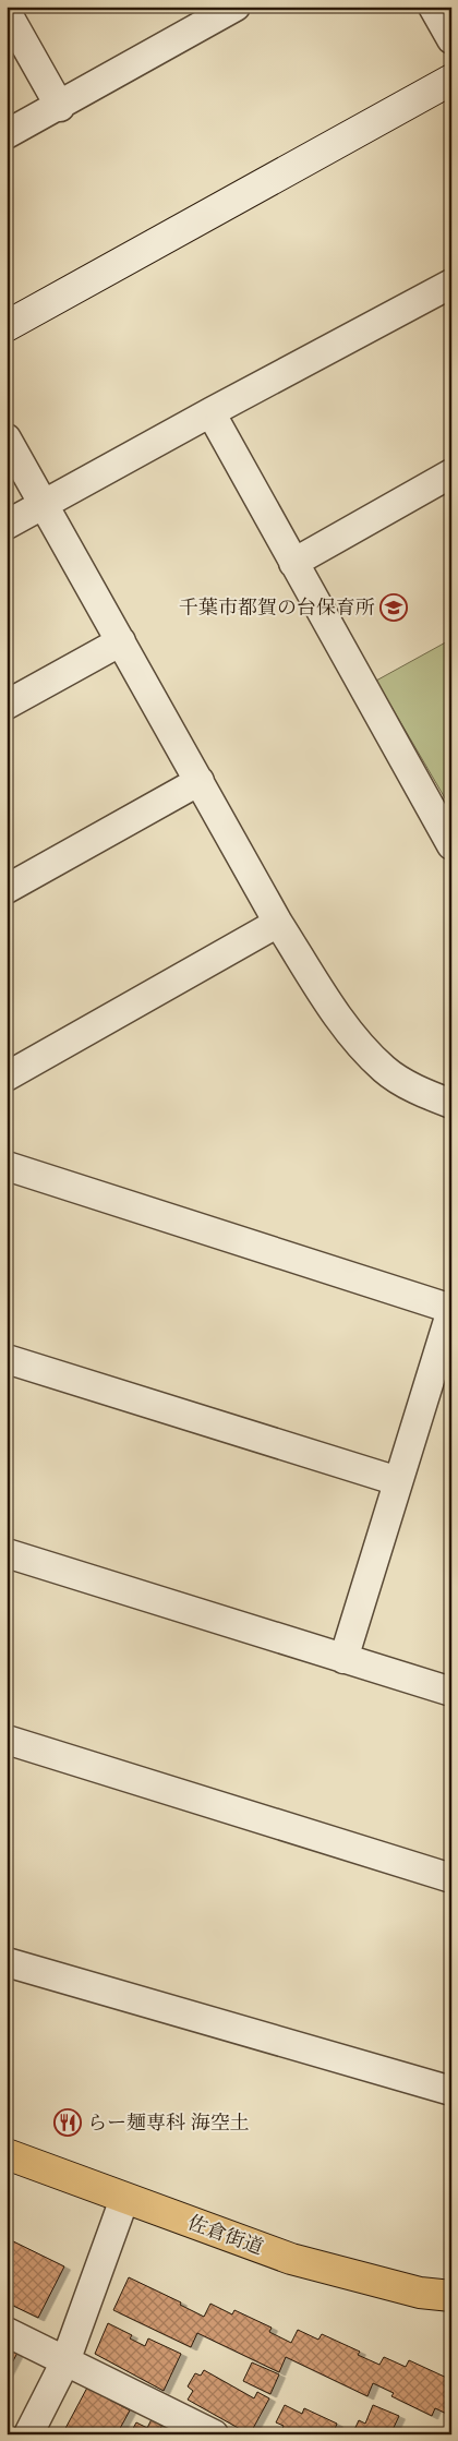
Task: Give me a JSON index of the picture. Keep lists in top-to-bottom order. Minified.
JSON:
{"streets":{"main road":["佐倉街道"]},"places":{"school or university":["千葉市都賀の台保育所"],"restaurant":["らー麺専科 海空土"]}}
